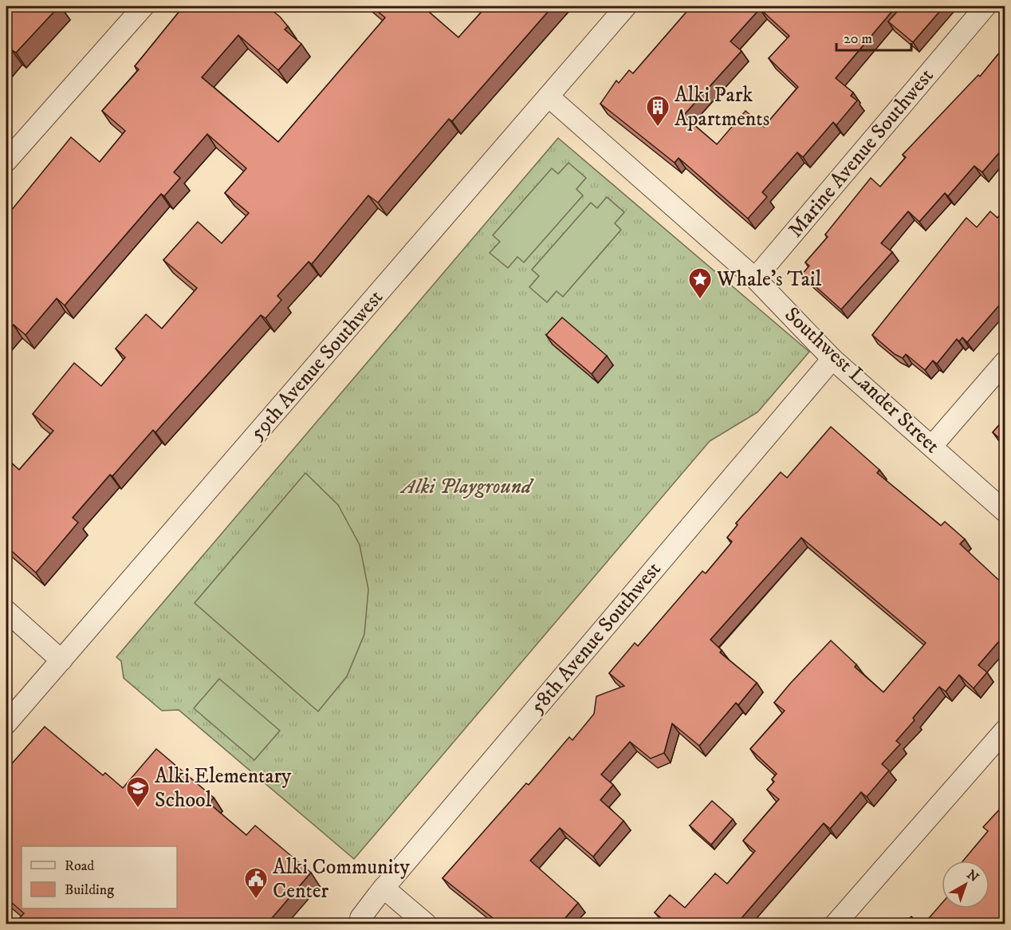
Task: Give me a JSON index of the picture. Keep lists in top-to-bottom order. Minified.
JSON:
{"streets":{"street":["Marine Avenue Southwest","59th Avenue Southwest","Southwest Lander Street","58th Avenue Southwest"]},"crossings":[["Marine Avenue Southwest","Southwest Lander Street"],["59th Avenue Southwest","Southwest Lander Street"],["Southwest Lander Street","58th Avenue Southwest"]],"parks":["Alki Playground"],"places":{"building":["Alki Park Apartments"],"place":["Whale's Tail"],"school or university":["Alki Elementary School"],"public building":["Alki Community Center"]},"legend":["Road","Building"],"scale_bar":"20 m","north":"top right"}
